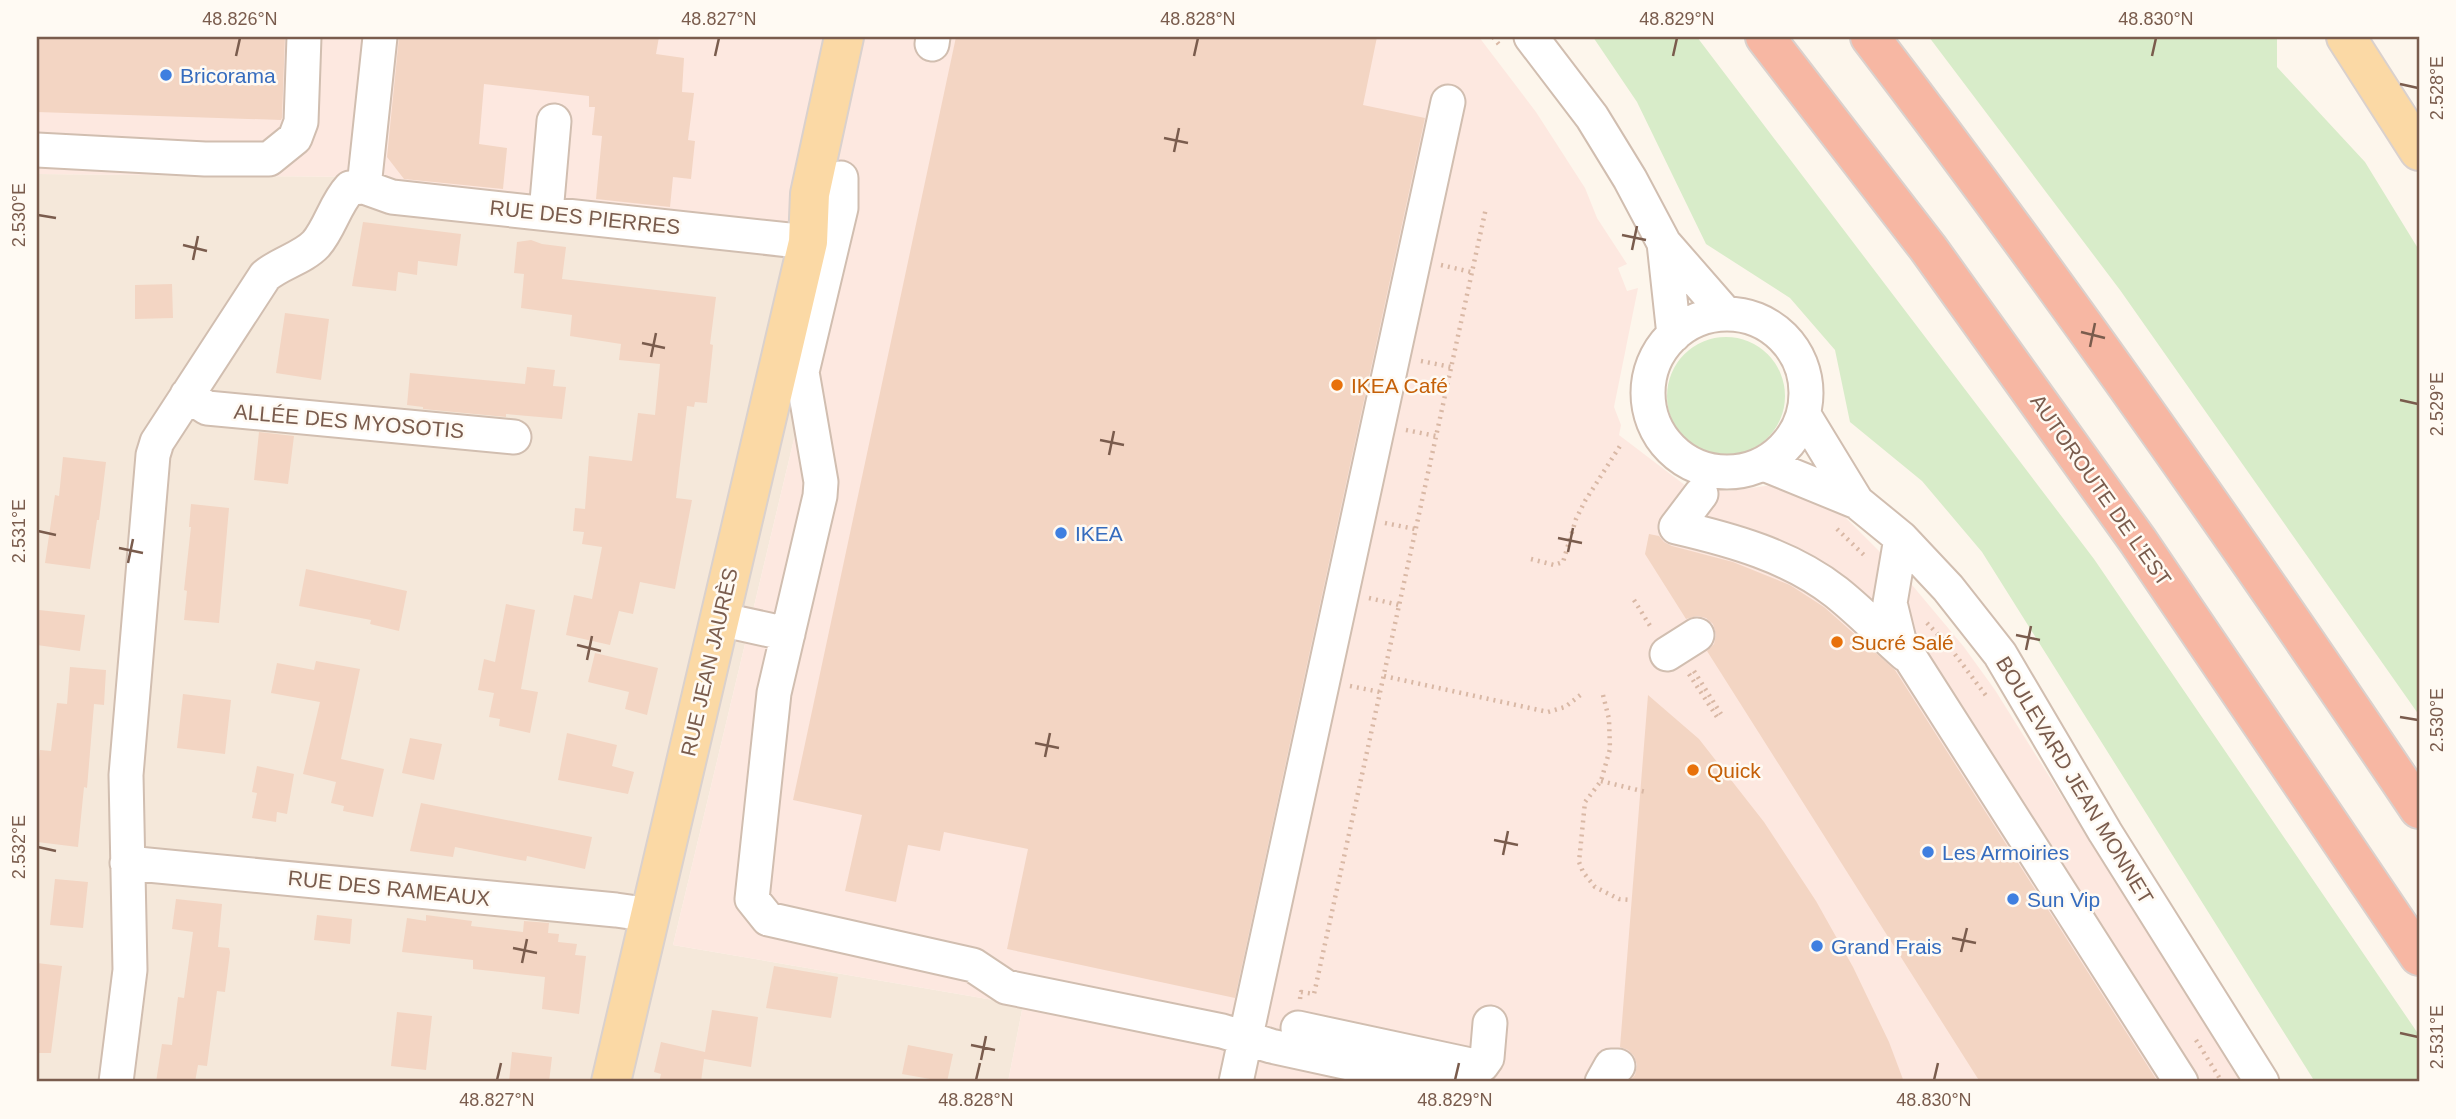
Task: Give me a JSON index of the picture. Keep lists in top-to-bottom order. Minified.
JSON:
{"streets":{"highway":["AUTOROUTE DE L’EST"],"main road":["RUE JEAN JAURÈS"],"street":["RUE DES PIERRES","ALLÉE DES MYOSOTIS","BOULEVARD JEAN MONNET","RUE DES RAMEAUX"]},"crossings":[["RUE DES PIERRES","RUE JEAN JAURÈS"],["RUE JEAN JAURÈS","RUE DES RAMEAUX"]],"places":["Bricorama","IKEA Café","IKEA","Sucré Salé","Quick","Les Armoiries","Sun Vip","Grand Frais"],"coordinates":["48.826°N","48.827°N","48.828°N","48.829°N","48.830°N","2.528°E","2.530°E","2.529°E","2.531°E","2.532°E"]}
